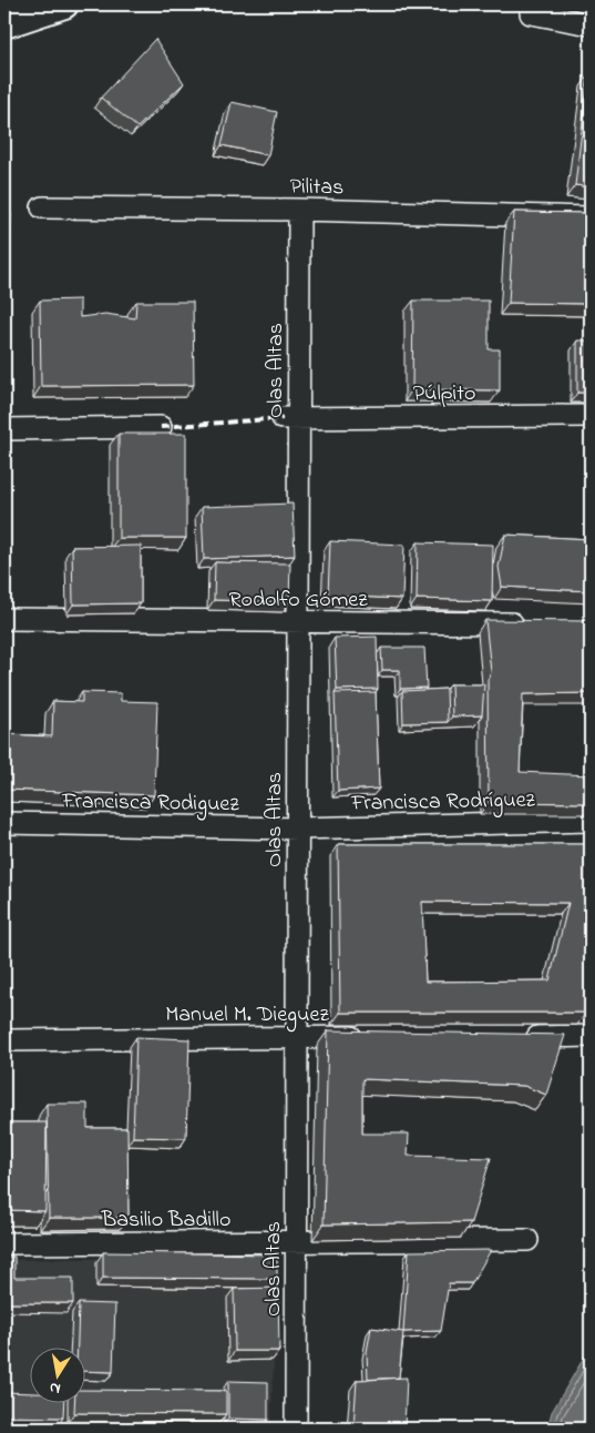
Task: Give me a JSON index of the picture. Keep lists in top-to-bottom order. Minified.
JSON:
{"streets":{"street":["Pilitas","Olas Altas","Púlpito","Rodolfo Gómez","Francisca Rodríguez","Francisca Rodiguez","Manuel M. Dieguez","Basilio Badillo"]},"crossings":[["Pilitas","Olas Altas"],["Olas Altas","Púlpito"],["Olas Altas","Rodolfo Gómez"],["Olas Altas","Francisca Rodríguez"],["Olas Altas","Francisca Rodiguez"],["Olas Altas","Manuel M. Dieguez"],["Olas Altas","Basilio Badillo"],["Francisca Rodríguez","Francisca Rodiguez"]],"north":"bottom"}
